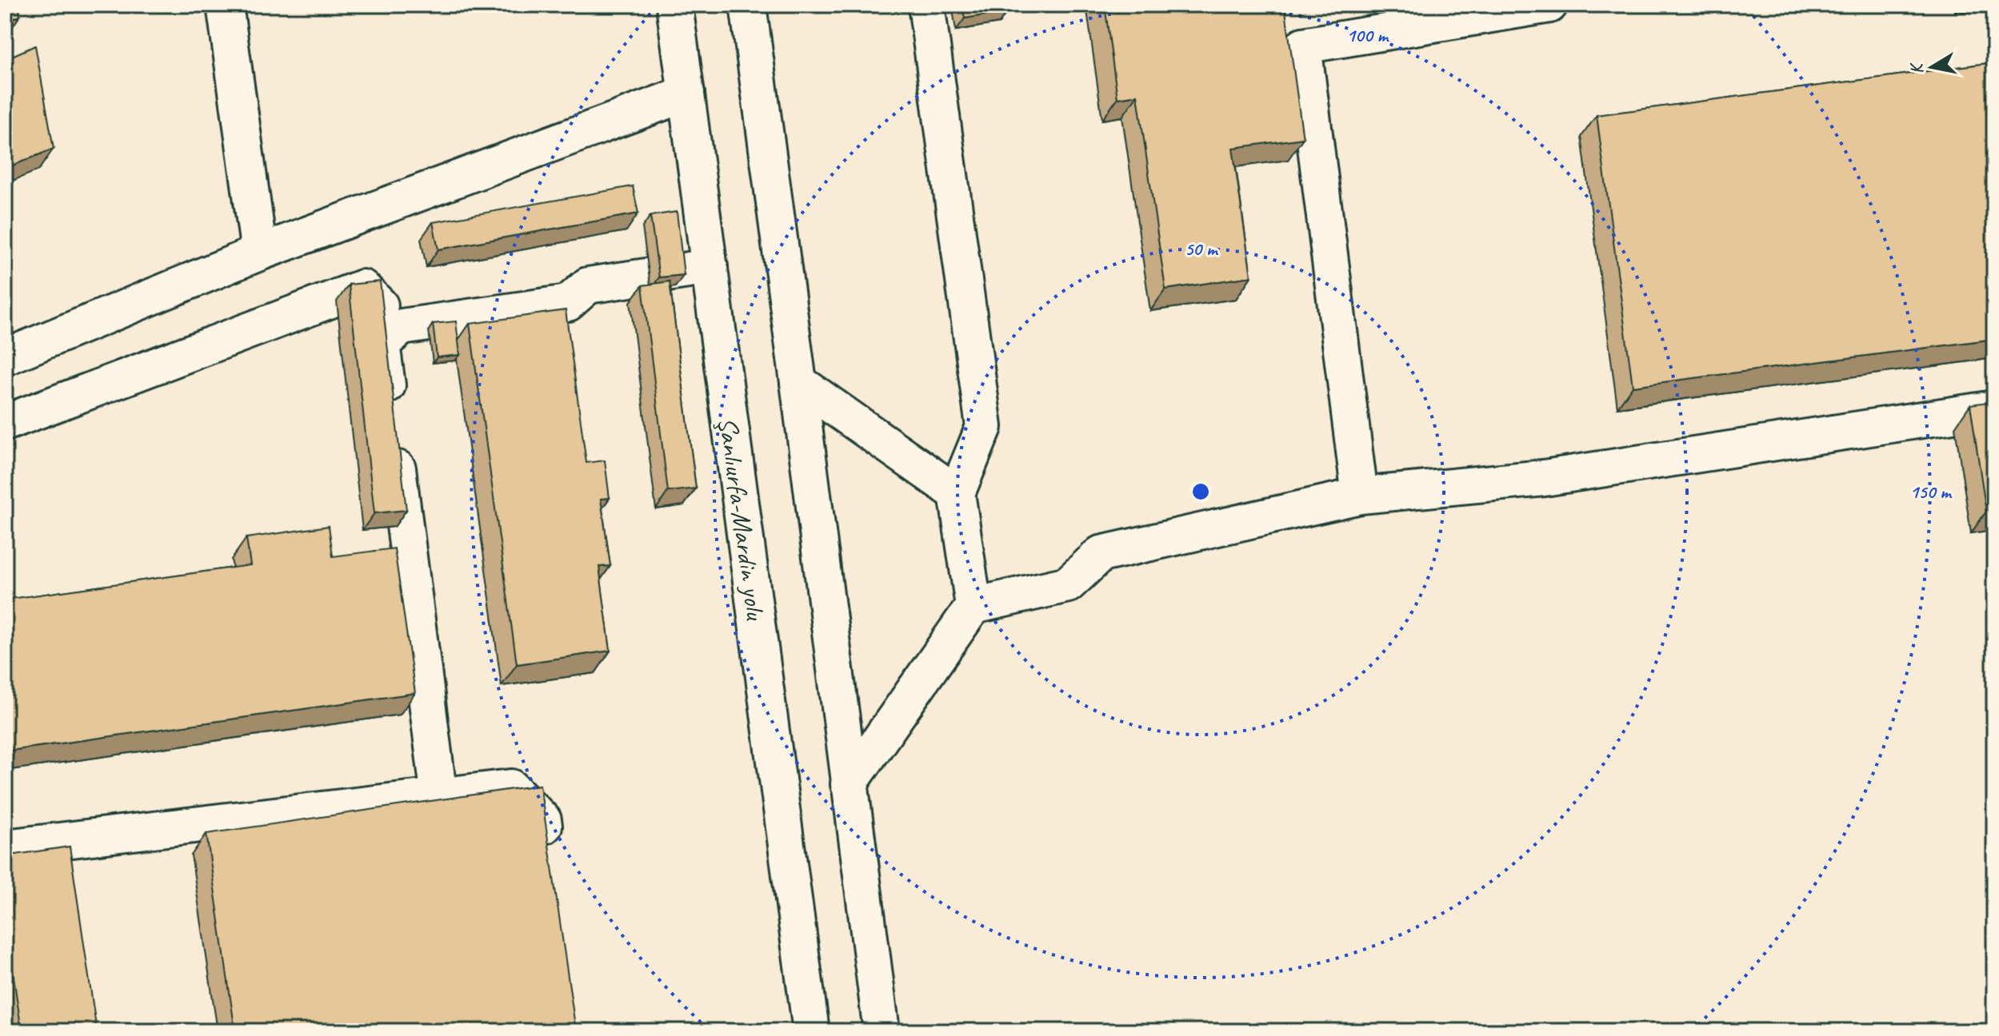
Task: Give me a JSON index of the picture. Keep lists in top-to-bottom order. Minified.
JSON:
{"streets":{"main road":["Şanlıurfa-Mardin yolu"]},"north":"left","rings":["100 m","50 m","150 m"]}
